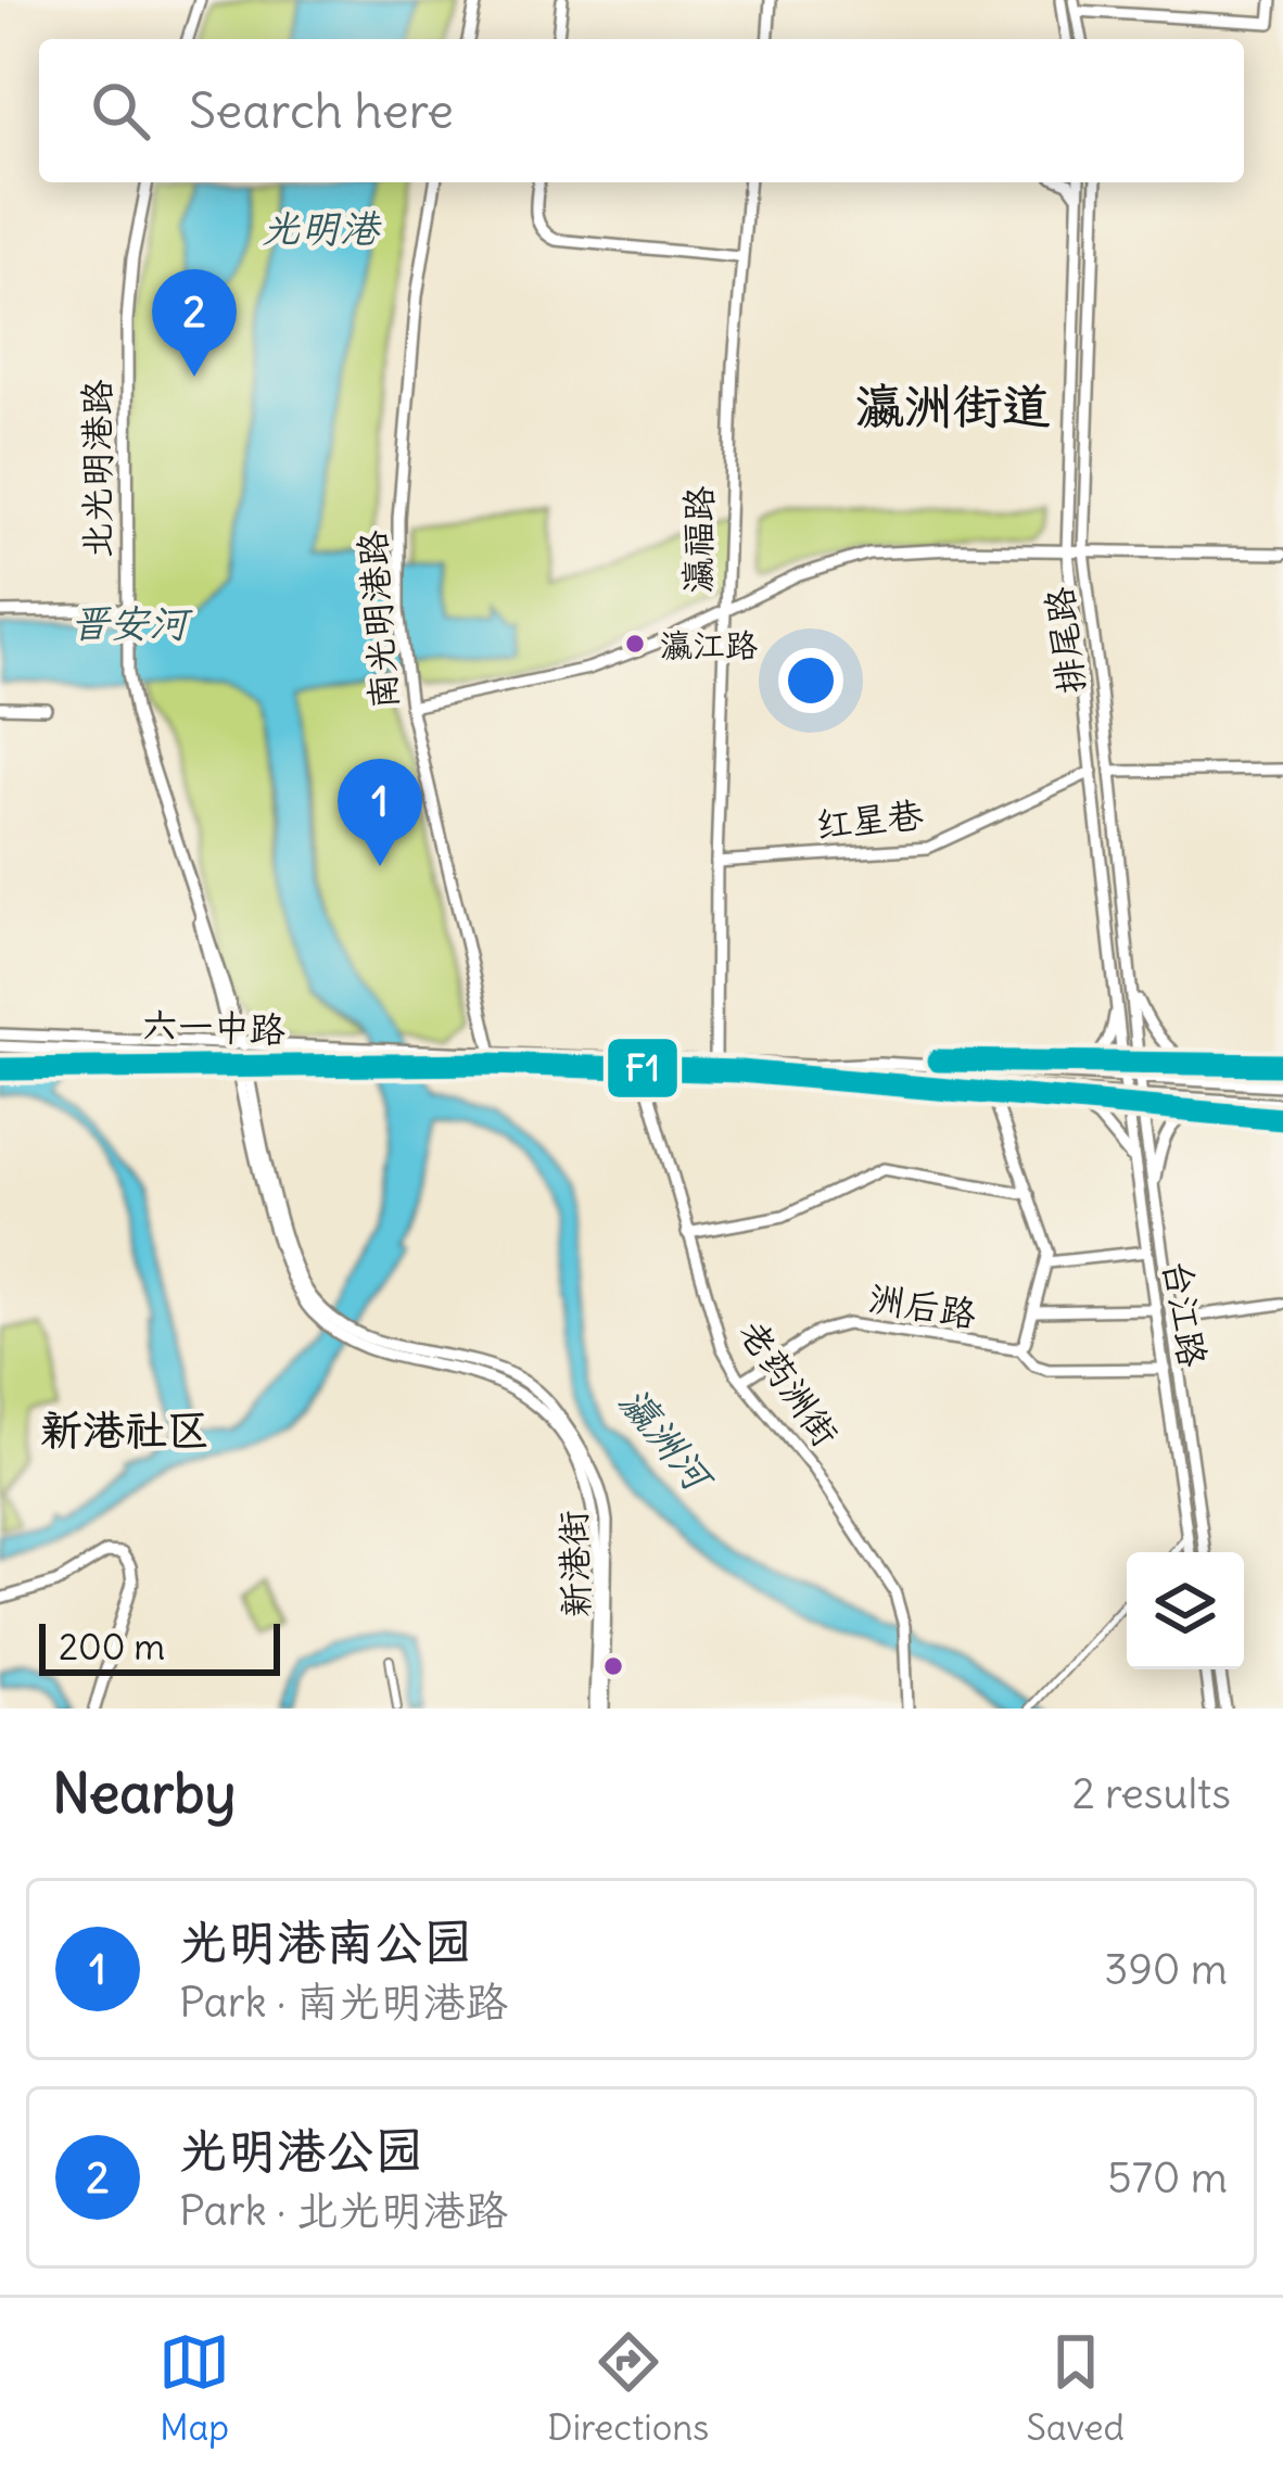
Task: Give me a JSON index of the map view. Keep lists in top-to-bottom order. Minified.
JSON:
{"streets":{"street":["北光明港路","瀛福路","南光明港路","排尾路","红星巷","六一中路","洲后路","台江路","老药洲街","新港街"]},"crossings":[["北光明港路","六一中路"],["北光明港路","新港街"],["瀛福路","红星巷"],["瀛福路","六一中路"],["南光明港路","六一中路"],["排尾路","红星巷"],["排尾路","六一中路"],["排尾路","台江路"],["六一中路","台江路"],["六一中路","老药洲街"],["六一中路","新港街"],["洲后路","台江路"],["洲后路","老药洲街"]],"districts":["瀛洲街道","新港社区"],"water":["光明港","晋安河","瀛洲河"],"places":["瀛江路"],"lines":["transit line F1"],"scale_bar":"200 m","page":{"search":"Search here","pins":["2","1"],"scale":"200 m","heading":["Nearby","2 results"],"list":[{"mark":"1","name":"光明港南公园","note":"Park · 南光明港路","value":"390 m"},{"mark":"2","name":"光明港公园","note":"Park · 北光明港路","value":"570 m"}],"nav":["Map","Directions","Saved"]}}
